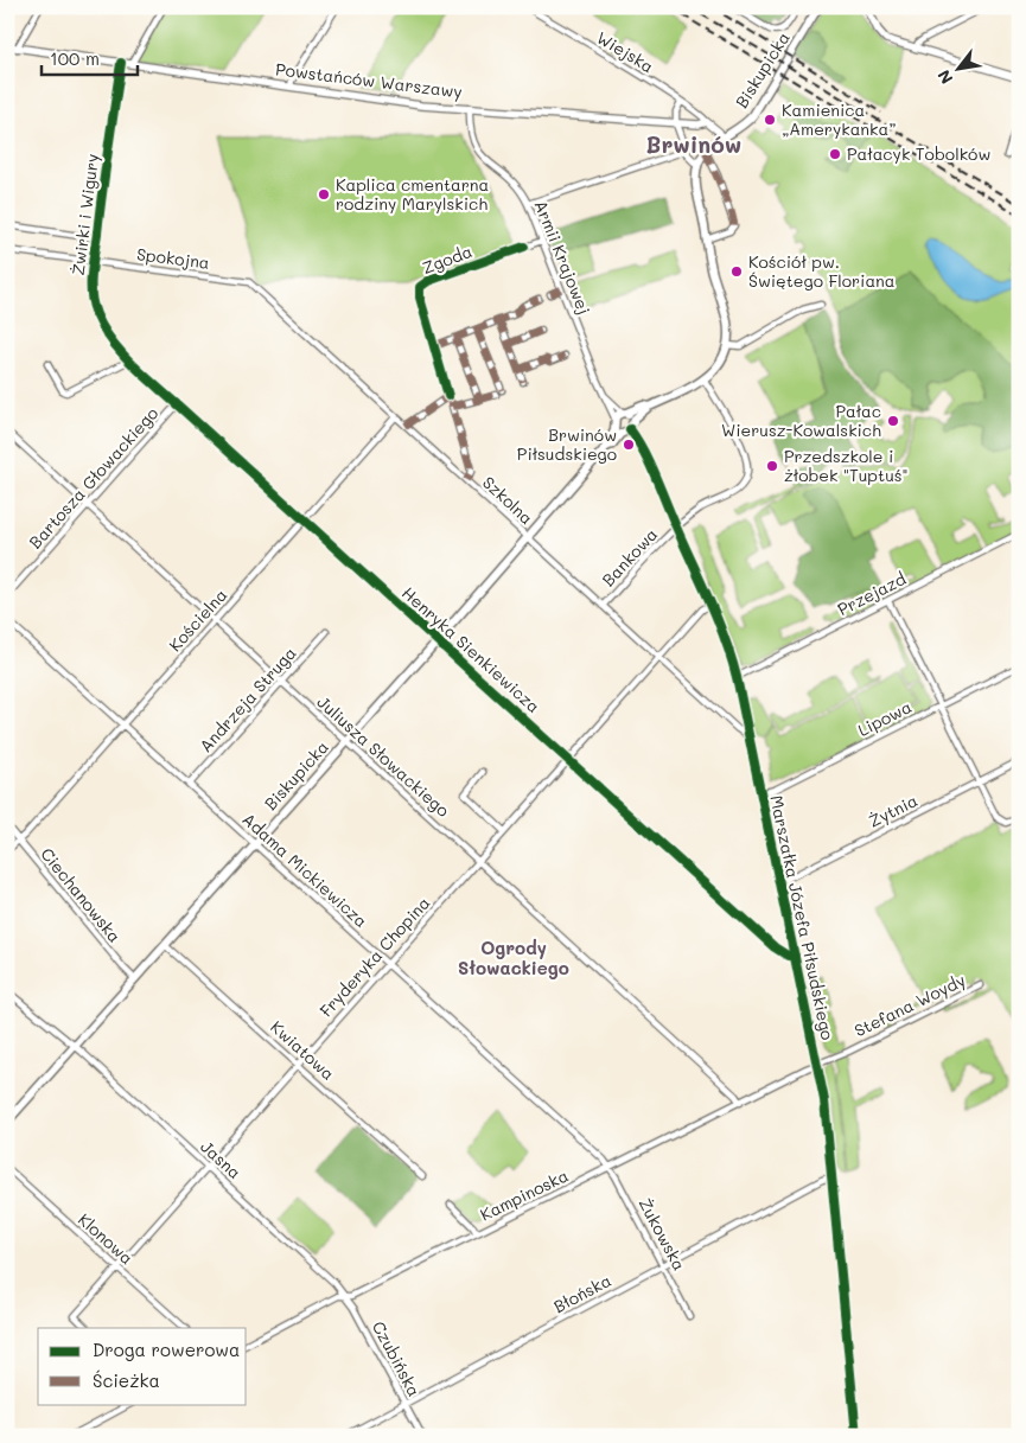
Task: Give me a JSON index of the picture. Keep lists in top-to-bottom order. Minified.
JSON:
{"streets":{"main road":["Biskupicka"],"street":["Wiejska","Powstańców Warszawy","Żwirki i Wigury","Armii Krajowej","Spokojna","Zgoda","Bartosza Głowackiego","Szkolna","Bankowa","Przejazd","Kościelna","Henryka Sienkiewicza","Andrzeja Struga","Lipowa","Juliusza Słowackiego","Żytnia","Adama Mickiewicza","Ciechanowska","Marszałka Józefa Piłsudskiego","Fryderyka Chopina","Stefana Woydy","Kwiatowa","Jasna","Kampinoska","Żukowska","Klonowa","Błońska","Czubińska"]},"crossings":[["Wiejska","Powstańców Warszawy"],["Biskupicka","Armii Krajowej"],["Biskupicka","Szkolna"],["Biskupicka","Bankowa"],["Biskupicka","Henryka Sienkiewicza"],["Biskupicka","Juliusza Słowackiego"],["Biskupicka","Adama Mickiewicza"],["Biskupicka","Ciechanowska"],["Biskupicka","Marszałka Józefa Piłsudskiego"],["Biskupicka","Kwiatowa"],["Biskupicka","Jasna"],["Powstańców Warszawy","Żwirki i Wigury"],["Powstańców Warszawy","Armii Krajowej"],["Żwirki i Wigury","Spokojna"],["Żwirki i Wigury","Henryka Sienkiewicza"],["Armii Krajowej","Zgoda"],["Spokojna","Szkolna"],["Zgoda","Szkolna"],["Bartosza Głowackiego","Henryka Sienkiewicza"],["Bartosza Głowackiego","Juliusza Słowackiego"],["Szkolna","Bankowa"],["Szkolna","Kościelna"],["Szkolna","Marszałka Józefa Piłsudskiego"],["Szkolna","Fryderyka Chopina"],["Bankowa","Marszałka Józefa Piłsudskiego"],["Przejazd","Marszałka Józefa Piłsudskiego"],["Kościelna","Henryka Sienkiewicza"],["Kościelna","Juliusza Słowackiego"],["Kościelna","Adama Mickiewicza"],["Kościelna","Ciechanowska"],["Henryka Sienkiewicza","Marszałka Józefa Piłsudskiego"],["Henryka Sienkiewicza","Fryderyka Chopina"],["Andrzeja Struga","Juliusza Słowackiego"],["Andrzeja Struga","Adama Mickiewicza"],["Lipowa","Marszałka Józefa Piłsudskiego"],["Juliusza Słowackiego","Fryderyka Chopina"],["Juliusza Słowackiego","Kampinoska"],["Żytnia","Marszałka Józefa Piłsudskiego"],["Adama Mickiewicza","Fryderyka Chopina"],["Adama Mickiewicza","Kampinoska"],["Adama Mickiewicza","Żukowska"],["Marszałka Józefa Piłsudskiego","Fryderyka Chopina"],["Marszałka Józefa Piłsudskiego","Stefana Woydy"],["Marszałka Józefa Piłsudskiego","Kampinoska"],["Marszałka Józefa Piłsudskiego","Błońska"],["Fryderyka Chopina","Kwiatowa"],["Fryderyka Chopina","Jasna"],["Fryderyka Chopina","Klonowa"],["Stefana Woydy","Kampinoska"],["Jasna","Kampinoska"],["Jasna","Czubińska"],["Kampinoska","Żukowska"],["Kampinoska","Czubińska"],["Żukowska","Błońska"],["Błońska","Czubińska"]],"districts":["Brwinów","Ogrody Słowackiego"],"places":["Kamienica „Amerykanka”","Pałacyk Tobolków","Kaplica cmentarna rodziny Marylskich","Kościół pw. Świętego Floriana","Pałac Wierusz-Kowalskich","Brwinów Piłsudskiego","Przedszkole i żłobek \"Tuptuś\""],"legend":["Droga rowerowa","Ścieżka"],"scale_bar":"100 m","north":"bottom left"}
